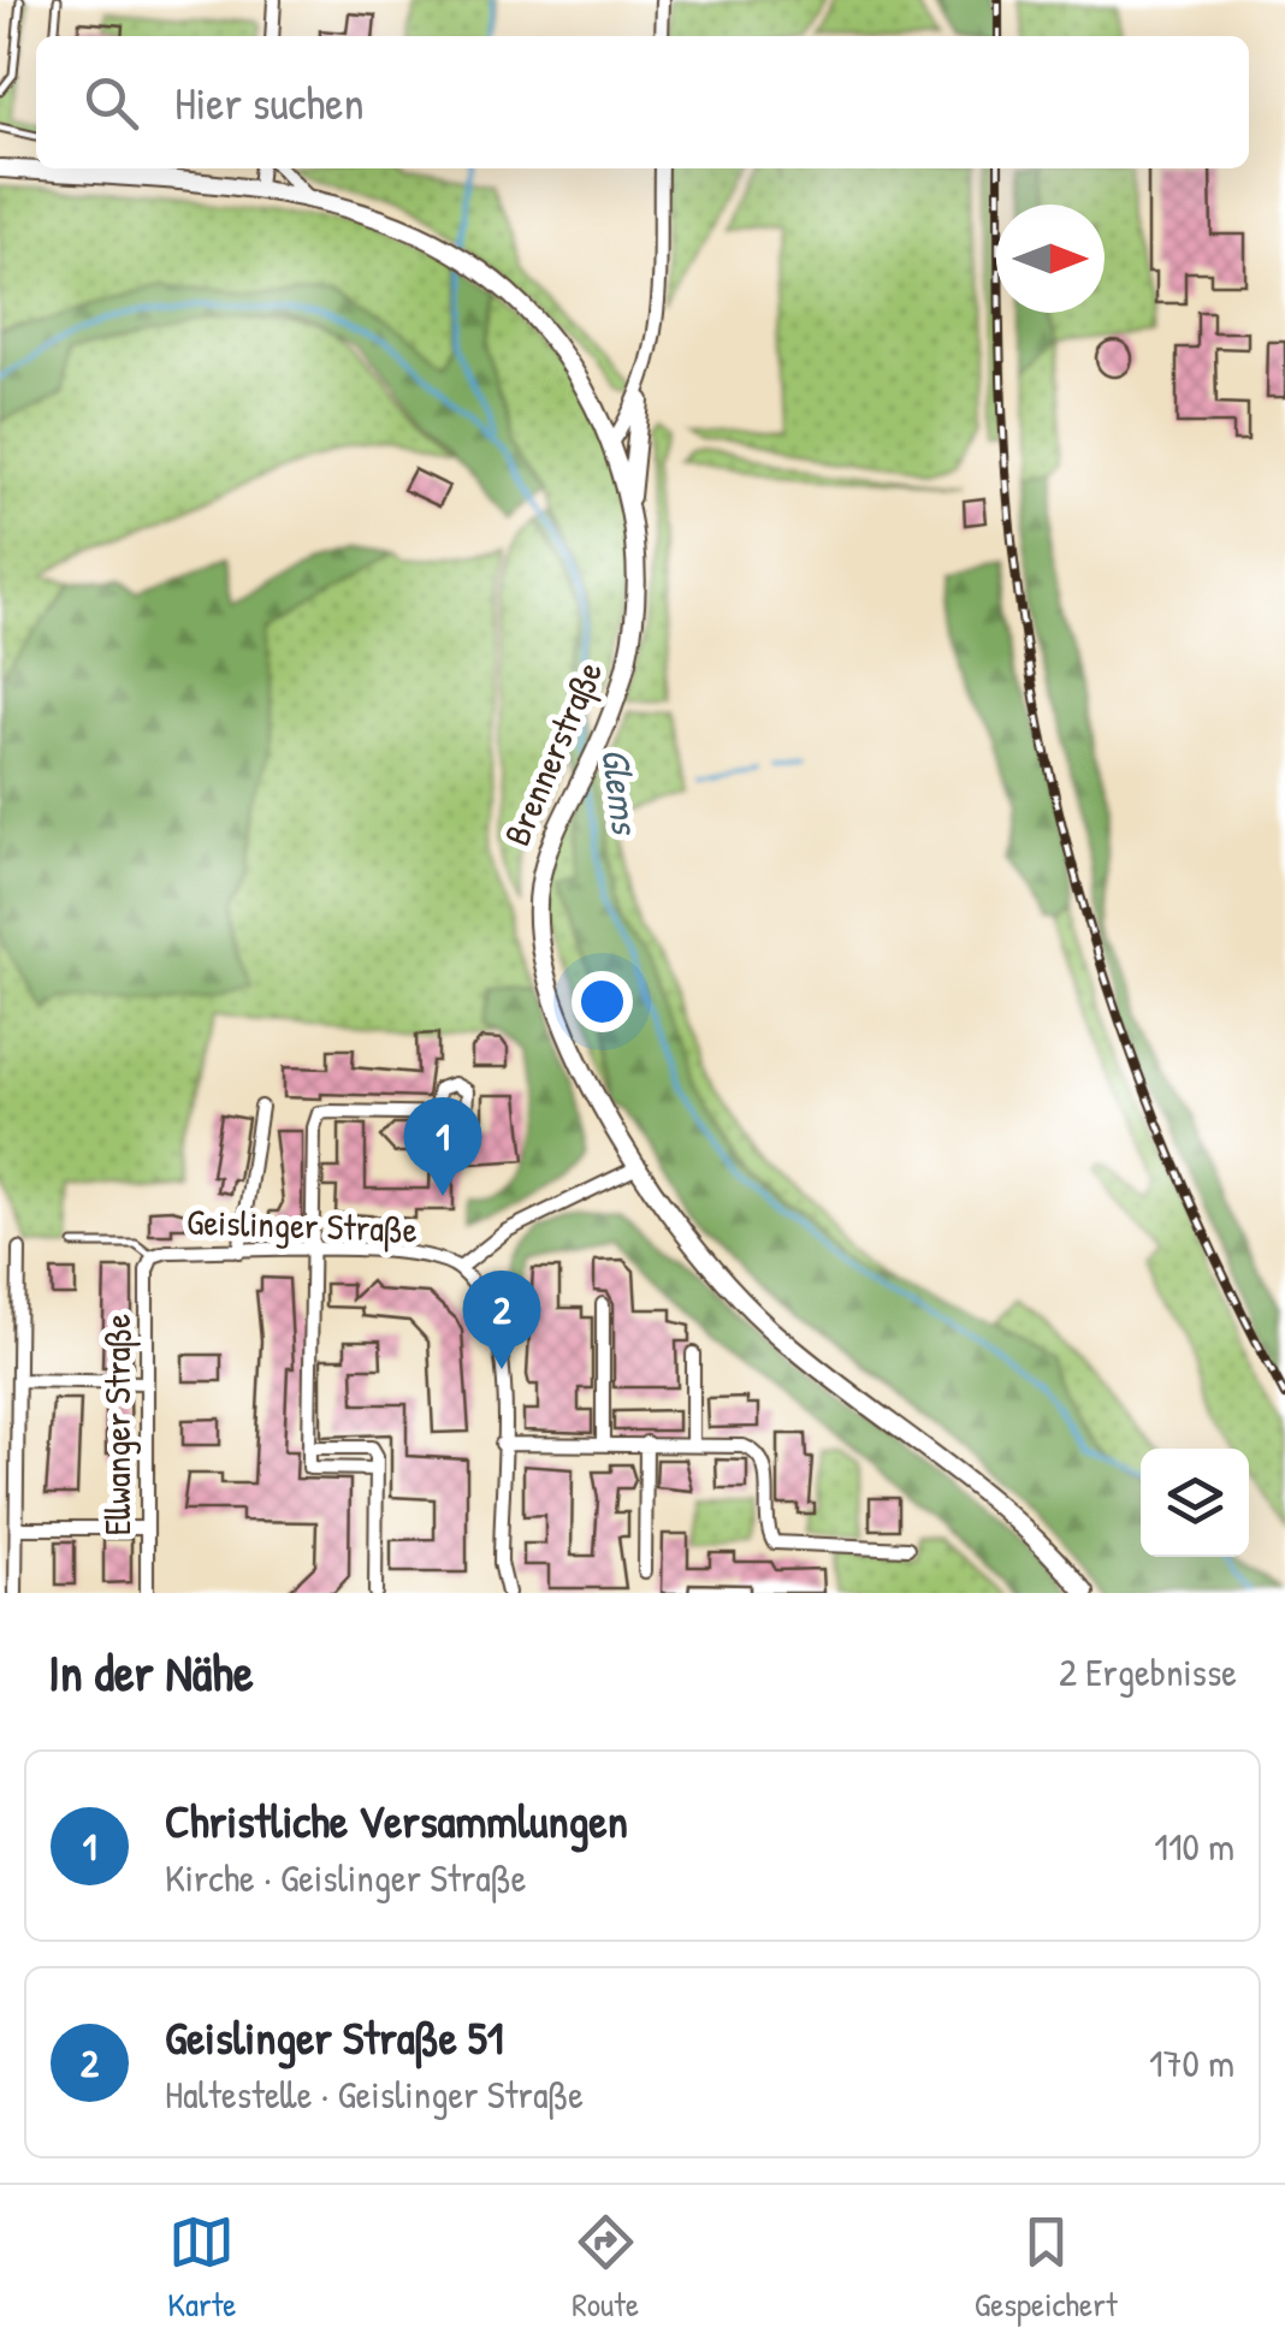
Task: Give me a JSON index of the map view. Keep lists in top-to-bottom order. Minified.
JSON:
{"streets":{"main road":["Brennerstraße"],"street":["Geislinger Straße","Ellwanger Straße"]},"crossings":[["Brennerstraße","Geislinger Straße"],["Geislinger Straße","Ellwanger Straße"]],"water":["Glems"],"north":"right","page":{"search":"Hier suchen","pins":["1","2"],"heading":["In der Nähe","2 Ergebnisse"],"list":[{"mark":"1","name":"Christliche Versammlungen","note":"Kirche · Geislinger Straße","value":"110 m"},{"mark":"2","name":"Geislinger Straße 51","note":"Haltestelle · Geislinger Straße","value":"170 m"}],"nav":["Karte","Route","Gespeichert"]}}
